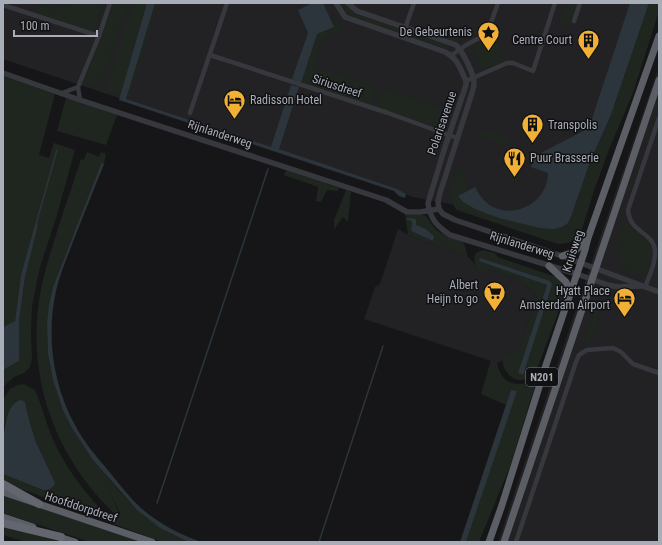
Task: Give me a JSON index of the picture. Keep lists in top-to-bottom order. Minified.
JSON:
{"streets":{"highway":["Kruisweg","N201","Hoofddorpdreef"],"street":["Siriusdreef","Polarisavenue","Rijnlanderweg"]},"crossings":[["Siriusdreef","Polarisavenue"],["Polarisavenue","Rijnlanderweg"],["Rijnlanderweg","Kruisweg"],["Rijnlanderweg","N201"]],"places":{"place":["De Gebeurtenis"],"building":["Centre Court","Transpolis"],"hotel":["Radisson Hotel","Hyatt Place Amsterdam Airport"],"restaurant":["Puur Brasserie"],"supermarket":["Albert Heijn to go"]},"scale_bar":"100 m"}
